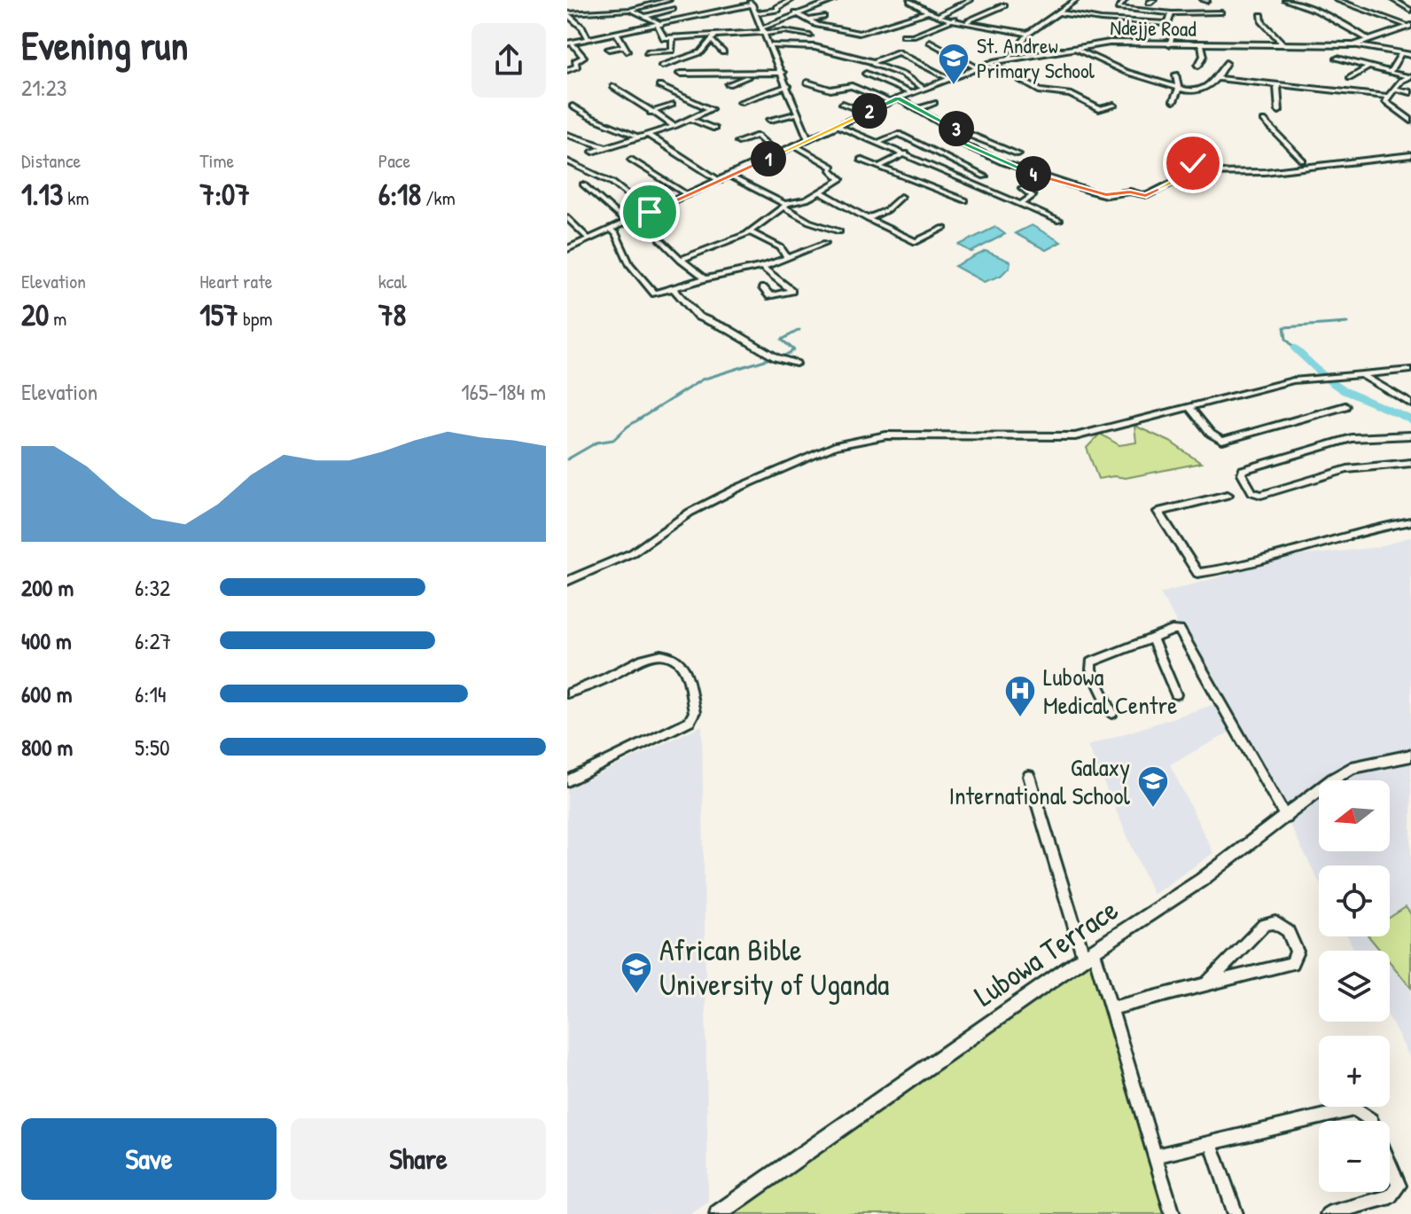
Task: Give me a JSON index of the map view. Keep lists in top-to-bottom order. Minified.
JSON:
{"streets":{"street":["Ndejje Road","Lubowa Terrace"]},"places":{"school or university":["St. Andrew Primary School","Galaxy International School","African Bible University of Uganda"],"hospital":["Lubowa Medical Centre"]},"north":"left","page":{"heading":["Evening run","21:23"],"pins":["2","3","1","4"],"stats":[["Distance","1.13 km"],["Time","7:07"],["Pace","6:18 /km"],["Elevation","20 m"],["Heart rate","157 bpm"],["kcal","78"]],"chart":["Elevation","165–184 m"],"list":[{"name":"200 m","note":"6:32"},{"name":"400 m","note":"6:27"},{"name":"600 m","note":"6:14"},{"name":"800 m","note":"5:50"}],"map_buttons":["+","−"],"buttons":["Save","Share"]}}
